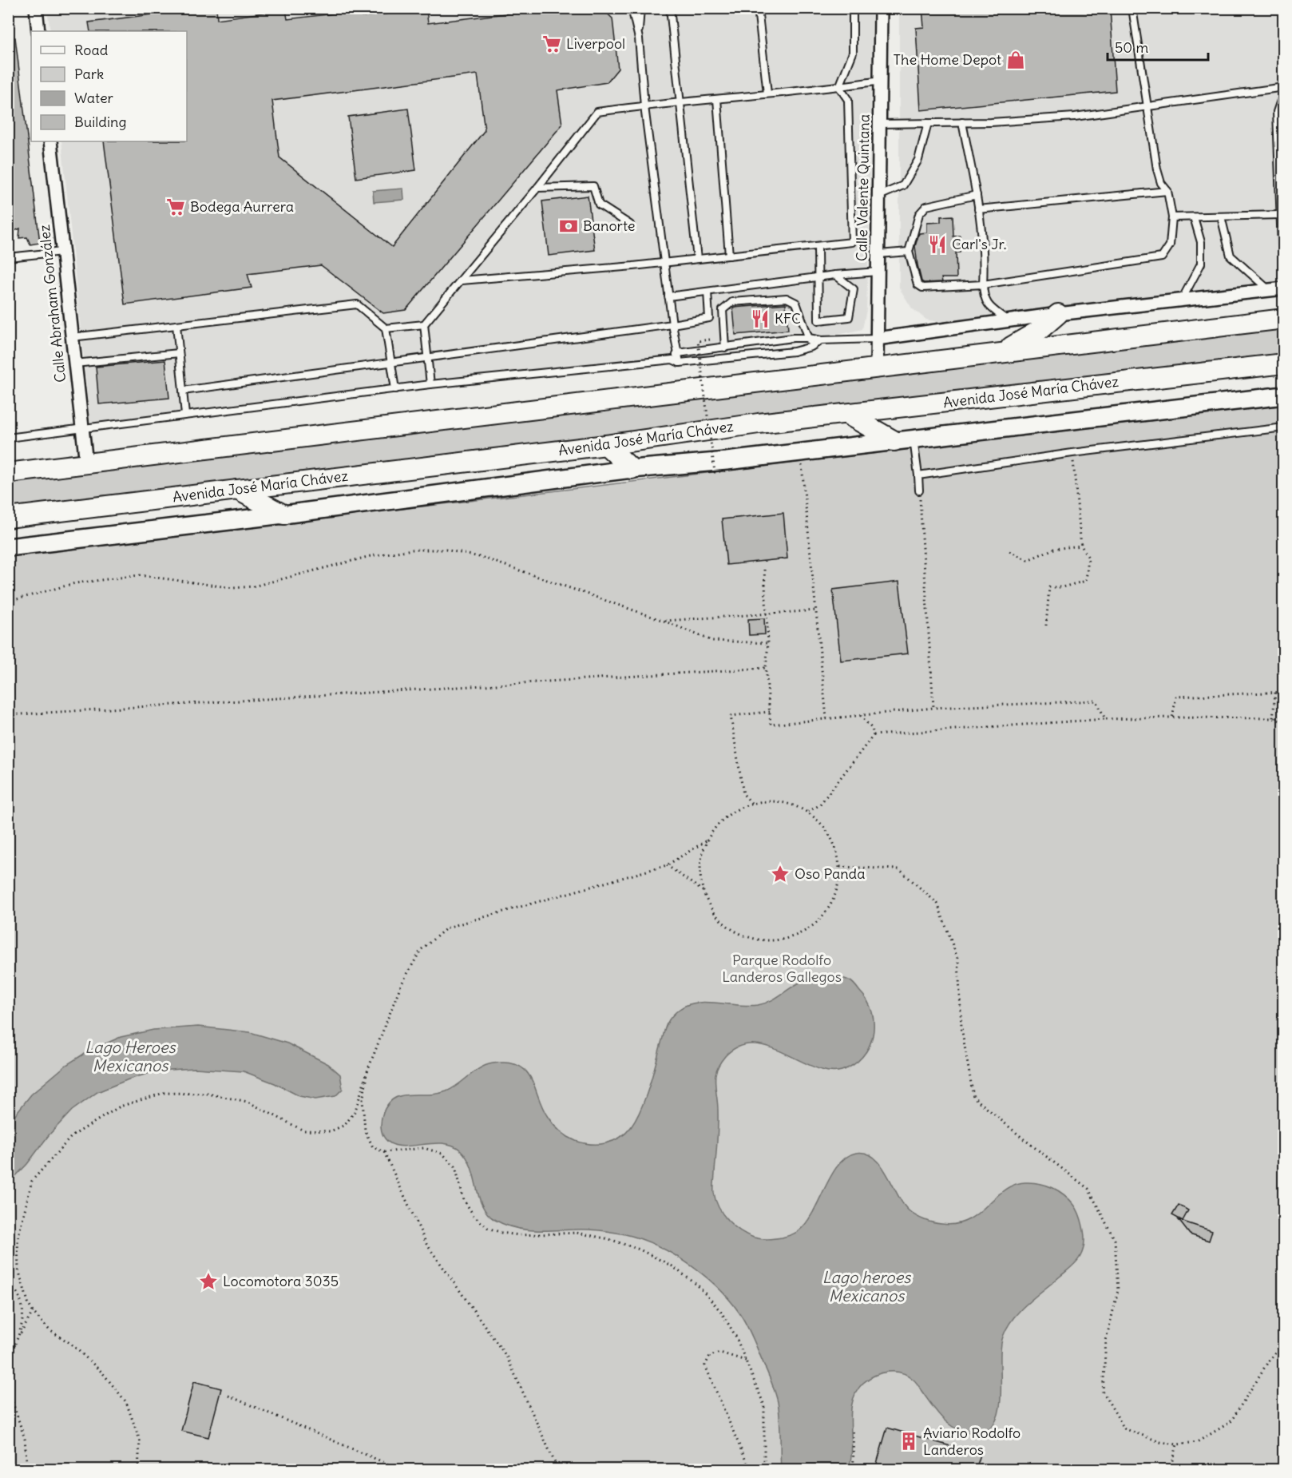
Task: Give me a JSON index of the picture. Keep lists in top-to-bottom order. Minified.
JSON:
{"streets":{"main road":["Avenida José María Chávez"],"street":["Calle Valente Quintana","Calle Abraham González"]},"water":["Lago Heroes Mexicanos","Lago heroes Mexicanos"],"parks":["Parque Rodolfo Landeros Gallegos"],"places":{"supermarket":["Liverpool","Bodega Aurrera"],"shop":["The Home Depot"],"bank":["Banorte"],"restaurant":["Carl's Jr.","KFC"],"place":["Oso Panda","Locomotora 3035"],"building":["Aviario Rodolfo Landeros"]},"legend":["Road","Park","Water","Building"],"scale_bar":"50 m"}
